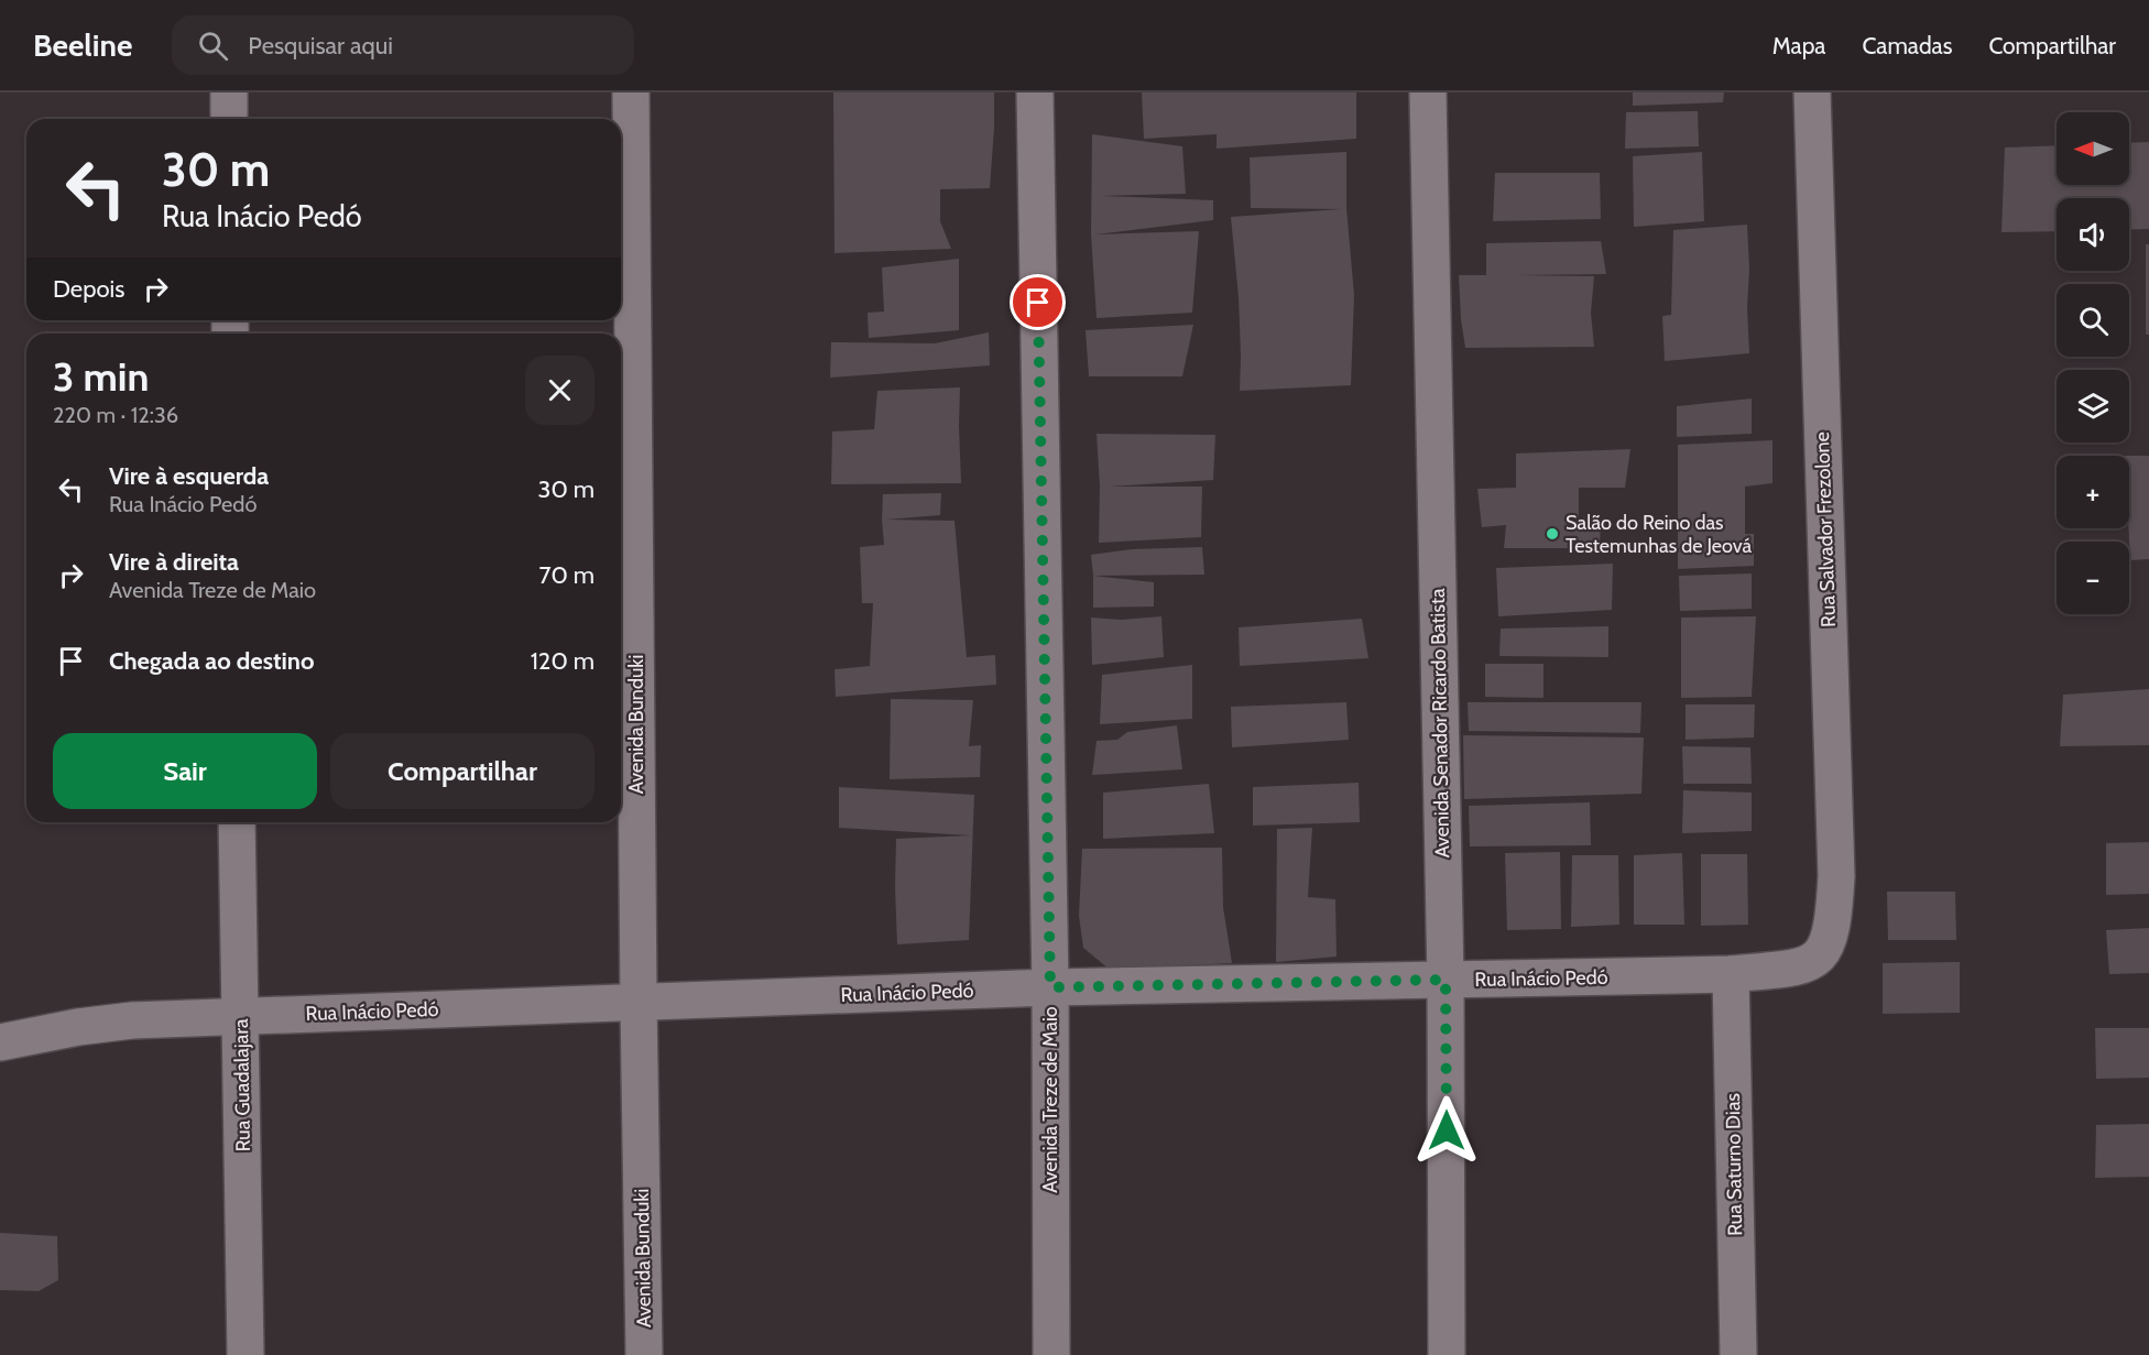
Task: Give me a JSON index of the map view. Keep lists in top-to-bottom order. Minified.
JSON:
{"streets":{"street":["Rua Salvador Frezolone","Avenida Senador Ricardo Batista","Avenida Bunduki","Rua Inácio Pedó","Rua Guadalajara","Avenida Treze de Maio","Rua Saturno Dias"]},"crossings":[["Rua Salvador Frezolone","Rua Inácio Pedó"],["Avenida Senador Ricardo Batista","Rua Inácio Pedó"],["Avenida Bunduki","Rua Inácio Pedó"],["Rua Inácio Pedó","Rua Guadalajara"],["Rua Inácio Pedó","Avenida Treze de Maio"],["Rua Inácio Pedó","Rua Saturno Dias"]],"places":["Salão do Reino das Testemunhas de Jeová"],"north":"left","page":{"header":"Beeline","search":"Pesquisar aqui","nav":["Mapa","Camadas","Compartilhar"],"map_buttons":["+","−"],"turn":["30 m","Rua Inácio Pedó"],"then":"Depois","heading":["3 min","220 m · 12:36"],"list":[{"name":"Vire à esquerda","note":"Rua Inácio Pedó","value":"30 m"},{"name":"Vire à direita","note":"Avenida Treze de Maio","value":"70 m"},{"name":"Chegada ao destino","value":"120 m"}],"buttons":["Sair","Compartilhar"]}}
